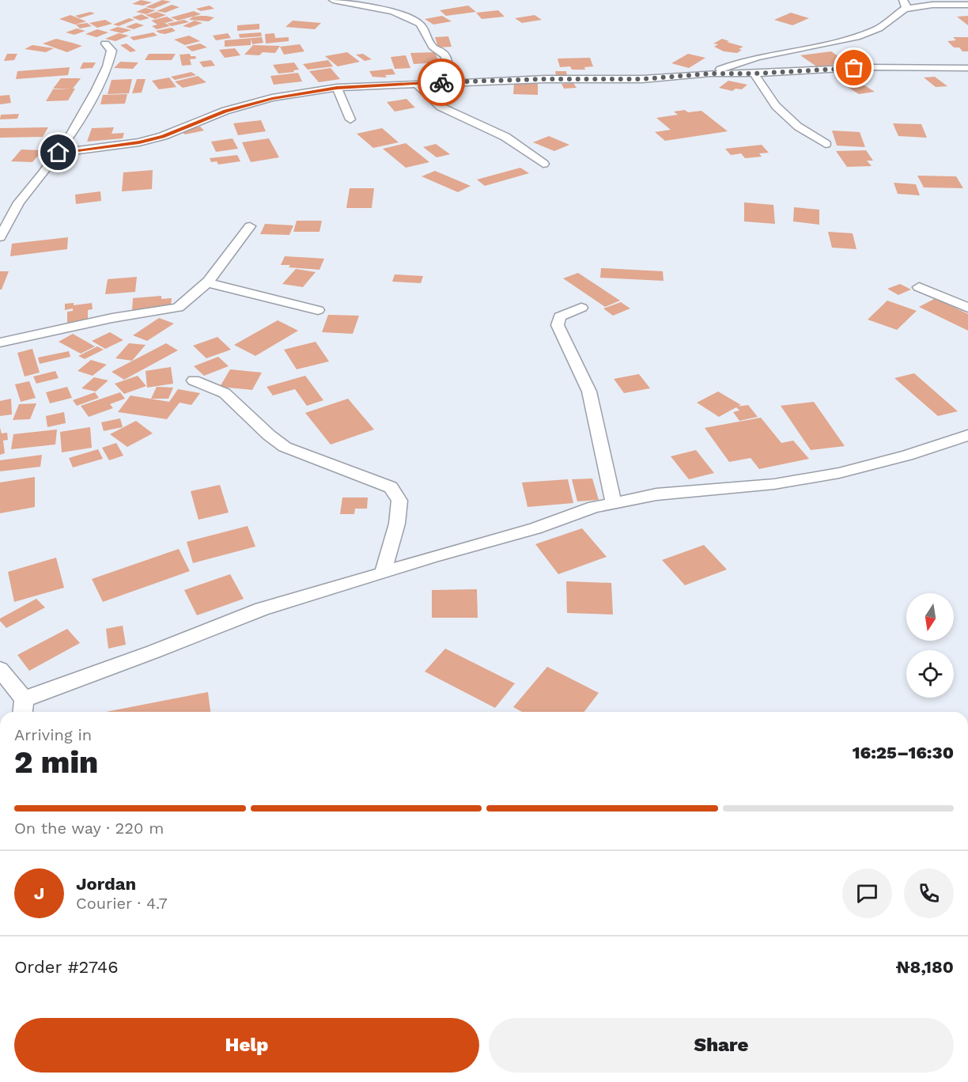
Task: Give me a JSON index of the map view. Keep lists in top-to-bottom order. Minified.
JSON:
{"north":"bottom","page":{"heading":["2 min","Arriving in","16:25–16:30"],"panel":["Jordan","Courier · 4.7","Order #2746","₦8,180"],"bar":"On the way · 220 m","round":"J","buttons":["Help","Share"]}}
